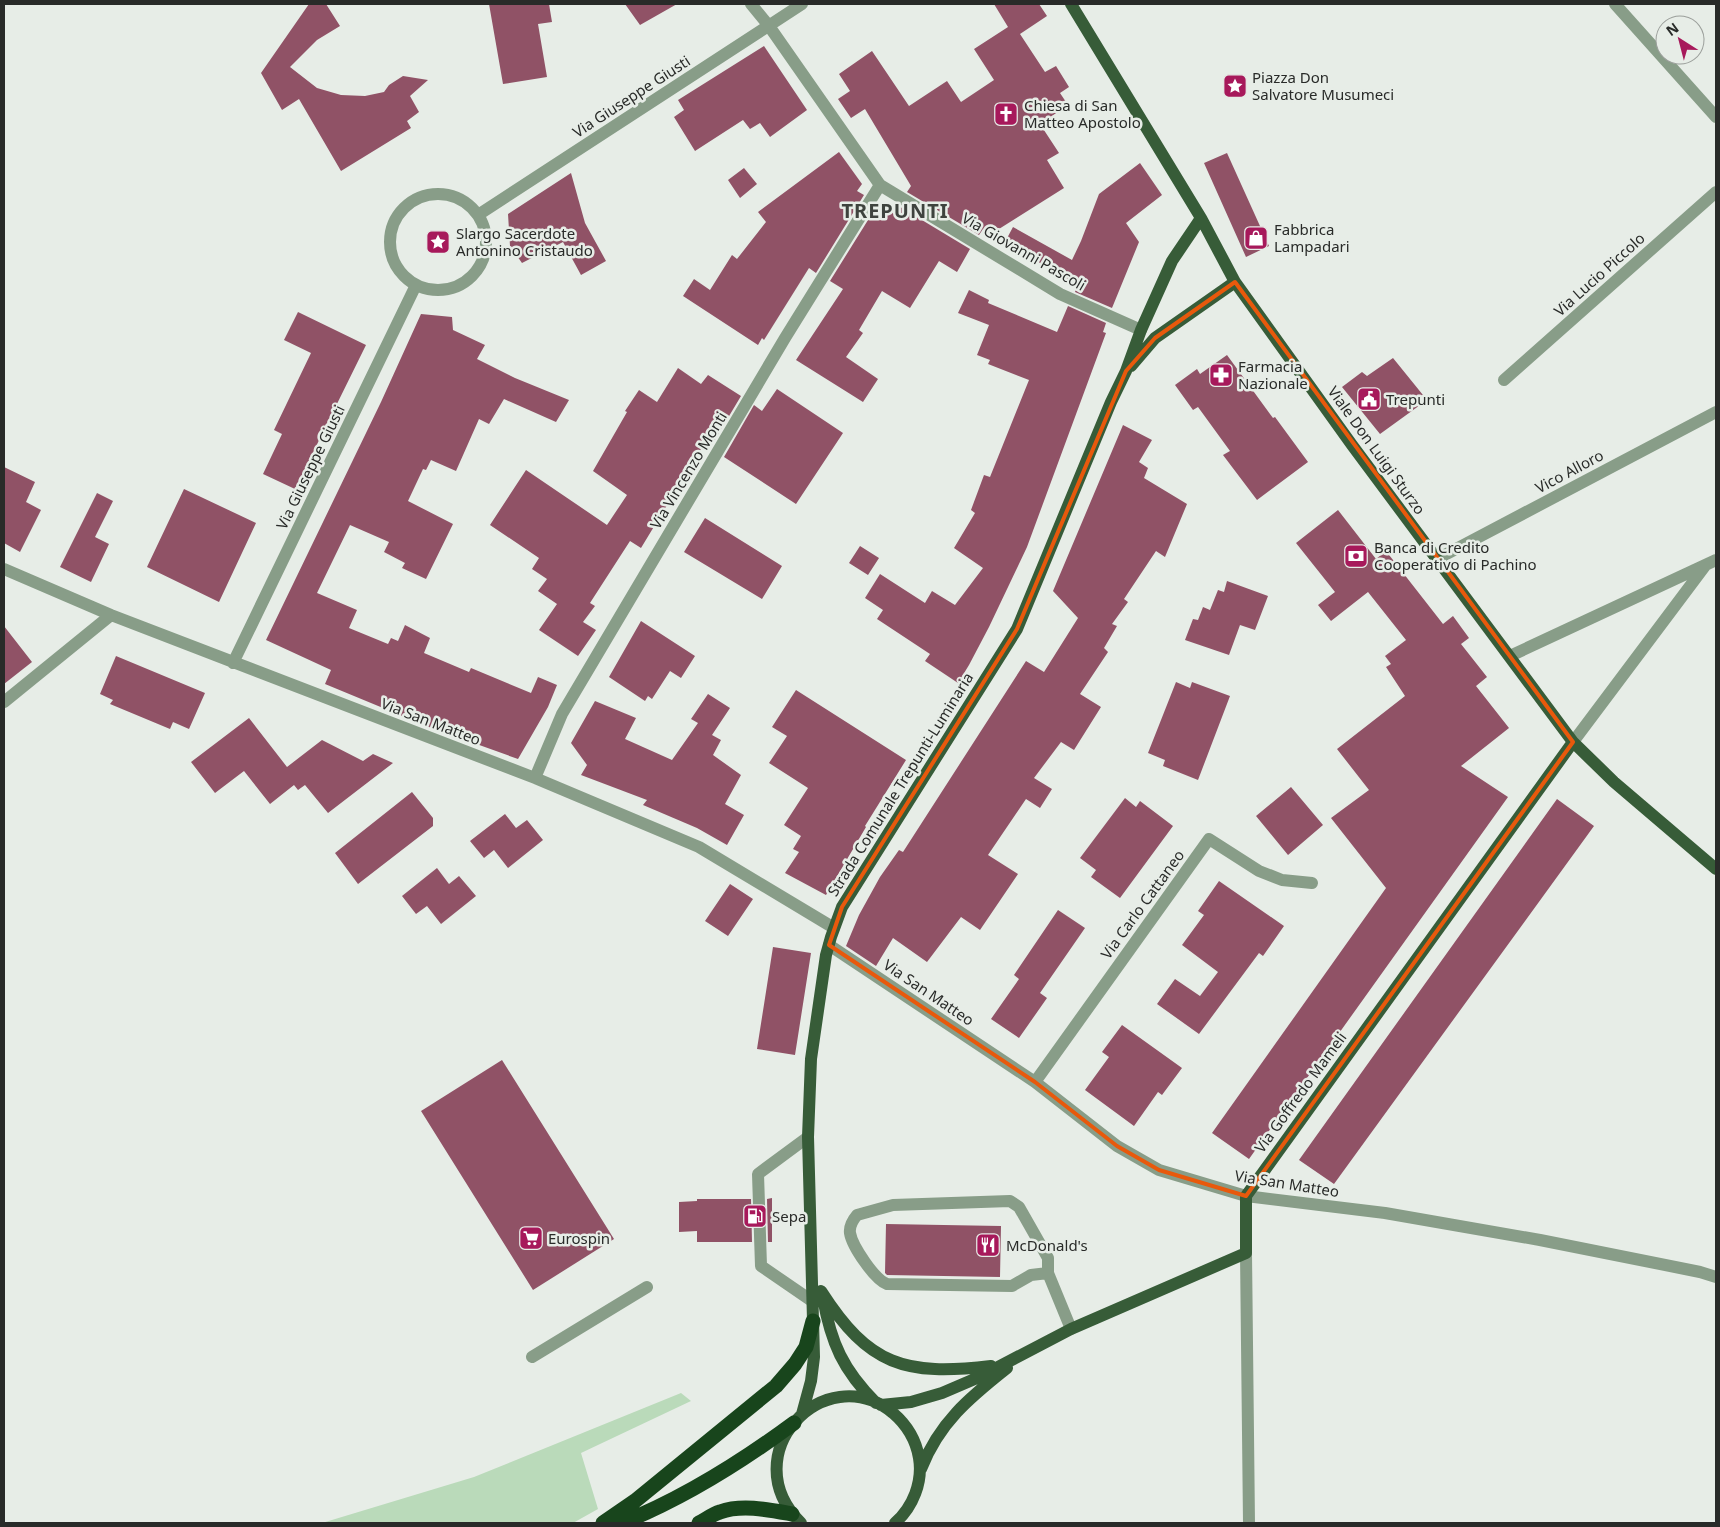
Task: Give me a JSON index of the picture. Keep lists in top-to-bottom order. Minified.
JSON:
{"streets":{"main road":["Viale Don Luigi Sturzo","Strada Comunale Trepunti-Luminaria","Via Goffredo Mameli"],"street":["Via Giuseppe Giusti","Via Giovanni Pascoli","Via Lucio Piccolo","Via Vincenzo Monti","Vico Alloro","Via San Matteo","Via Carlo Cattaneo"]},"crossings":[["Via Giuseppe Giusti","Via Giovanni Pascoli"],["Via Giuseppe Giusti","Via San Matteo"],["Via Giovanni Pascoli","Via Vincenzo Monti"],["Viale Don Luigi Sturzo","Vico Alloro"],["Viale Don Luigi Sturzo","Via Goffredo Mameli"],["Via Vincenzo Monti","Via San Matteo"],["Via San Matteo","Strada Comunale Trepunti-Luminaria"],["Via San Matteo","Via Carlo Cattaneo"],["Via San Matteo","Via Goffredo Mameli"]],"districts":["TREPUNTI"],"places":{"place":["Piazza Don Salvatore Musumeci","Slargo Sacerdote Antonino Cristaudo"],"church":["Chiesa di San Matteo Apostolo"],"shop":["Fabbrica Lampadari"],"pharmacy":["Farmacia Nazionale"],"public building":["Trepunti"],"bank":["Banca di Credito Cooperativo di Pachino"],"fuel station":["Sepa"],"supermarket":["Eurospin"],"restaurant":["McDonald's"]},"north":"top left"}
